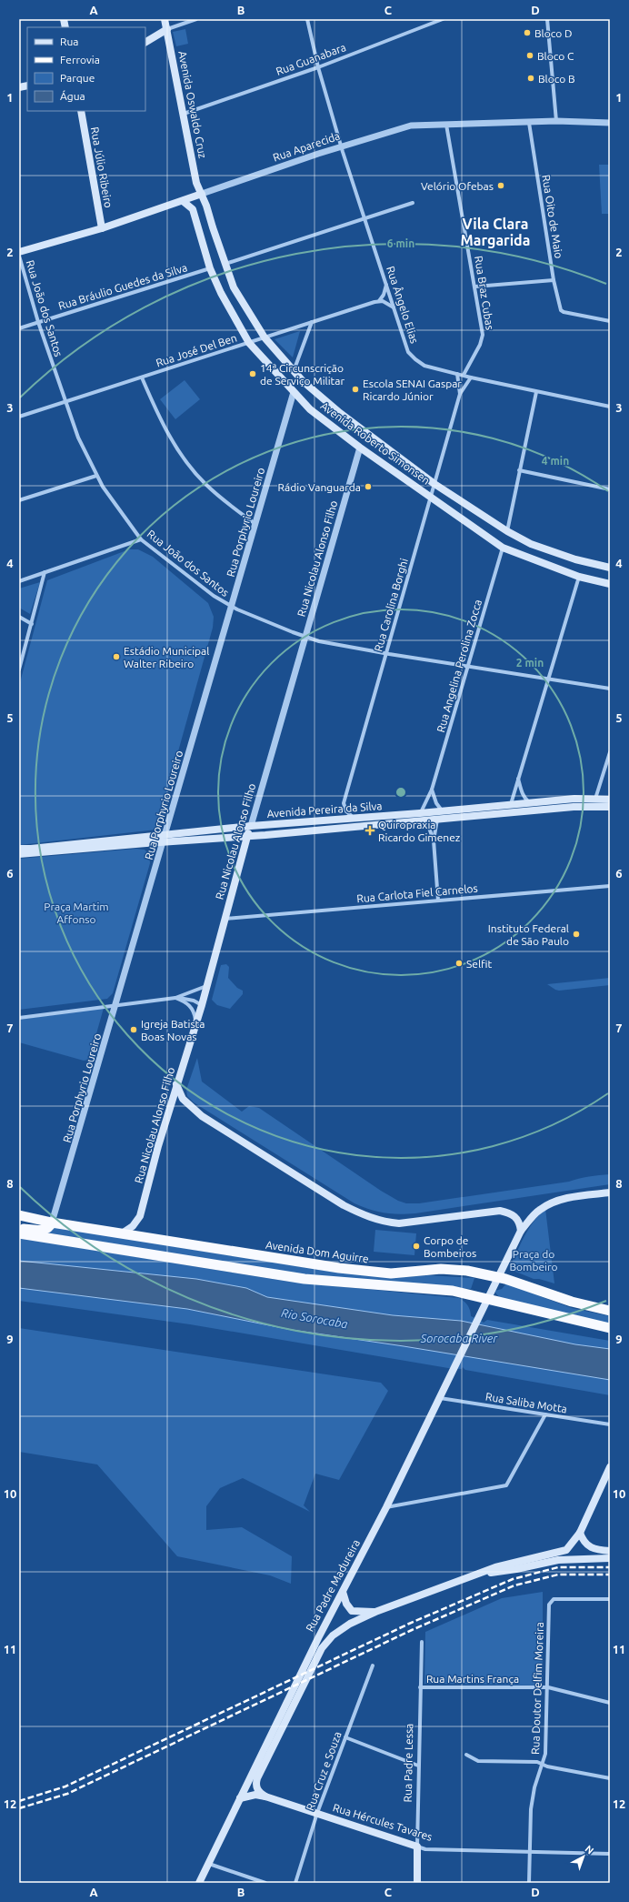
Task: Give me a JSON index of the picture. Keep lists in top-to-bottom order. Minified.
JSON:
{"streets":{"highway":["Avenida Dom Aguirre"],"main road":["Avenida Oswaldo Cruz","Rua Aparecida","Rua Júlio Ribeiro","Avenida Roberto Simonsen","Rua Nicolau Alonso Filho","Avenida Pereira da Silva","Rua Padre Madureira","Rua Padre Lessa","Rua Hércules Tavares"],"street":["Rua Guanabara","Rua Oito de Maio","Rua Bráulio Guedes da Silva","Rua Braz Cubas","Rua Ângelo Elias","Rua João dos Santos","Rua José Del Ben","Rua Porphyrio Loureiro","Rua Carolina Borghi","Rua Angelina Perolina Zocca","Rua Carlota Fiel Carnelos","Rua Saliba Motta","Rua Martins França","Rua Doutor Delfim Moreira","Rua Cruz e Souza"]},"crossings":[["Rua Guanabara","Avenida Oswaldo Cruz"],["Rua Guanabara","Rua Ângelo Elias"],["Avenida Oswaldo Cruz","Rua Aparecida"],["Avenida Oswaldo Cruz","Avenida Roberto Simonsen"],["Rua Aparecida","Rua Júlio Ribeiro"],["Rua Aparecida","Rua Oito de Maio"],["Rua Aparecida","Rua Braz Cubas"],["Rua Aparecida","Rua Ângelo Elias"],["Rua Aparecida","Avenida Roberto Simonsen"],["Rua Bráulio Guedes da Silva","Rua João dos Santos"],["Rua Bráulio Guedes da Silva","Avenida Roberto Simonsen"],["Rua Braz Cubas","Rua Ângelo Elias"],["Rua Ângelo Elias","Rua Carolina Borghi"],["Rua João dos Santos","Rua José Del Ben"],["Rua João dos Santos","Rua Porphyrio Loureiro"],["Rua João dos Santos","Rua Nicolau Alonso Filho"],["Rua João dos Santos","Rua Carolina Borghi"],["Rua João dos Santos","Rua Angelina Perolina Zocca"],["Rua José Del Ben","Avenida Roberto Simonsen"],["Avenida Roberto Simonsen","Rua Porphyrio Loureiro"],["Avenida Roberto Simonsen","Rua Nicolau Alonso Filho"],["Avenida Roberto Simonsen","Rua Carolina Borghi"],["Avenida Roberto Simonsen","Rua Angelina Perolina Zocca"],["Rua Porphyrio Loureiro","Avenida Pereira da Silva"],["Rua Porphyrio Loureiro","Avenida Dom Aguirre"],["Rua Nicolau Alonso Filho","Avenida Pereira da Silva"],["Rua Nicolau Alonso Filho","Rua Carlota Fiel Carnelos"],["Rua Nicolau Alonso Filho","Avenida Dom Aguirre"],["Rua Carolina Borghi","Avenida Pereira da Silva"],["Rua Angelina Perolina Zocca","Avenida Pereira da Silva"],["Rua Saliba Motta","Rua Padre Madureira"],["Rua Padre Madureira","Rua Hércules Tavares"],["Rua Martins França","Rua Doutor Delfim Moreira"],["Rua Martins França","Rua Padre Lessa"],["Rua Doutor Delfim Moreira","Rua Hércules Tavares"],["Rua Padre Lessa","Rua Hércules Tavares"],["Rua Cruz e Souza","Rua Hércules Tavares"]],"districts":["Vila Clara Margarida"],"water":["Rio Sorocaba","Sorocaba River"],"parks":["Praça Martim Affonso","Praça do Bombeiro"],"places":{"other":["Bloco D","Bloco C","Bloco B","Velório Ofebas","14ª Circunscrição de Serviço Militar","Escola SENAI Gaspar Ricardo Júnior","Rádio Vanguarda","Estádio Municipal Walter Ribeiro","Instituto Federal de São Paulo","Selfit","Igreja Batista Boas Novas","Corpo de Bombeiros"],"health":["Quiropraxia Ricardo Gimenez"]},"legend":["Rua","Ferrovia","Parque","Água"],"north":"top right","grid":{"columns":["A","B","C","D"],"rows":["1","2","3","4","5","6","7","8","9","10","11","12"]},"rings":["6 min","4 min","2 min"]}
